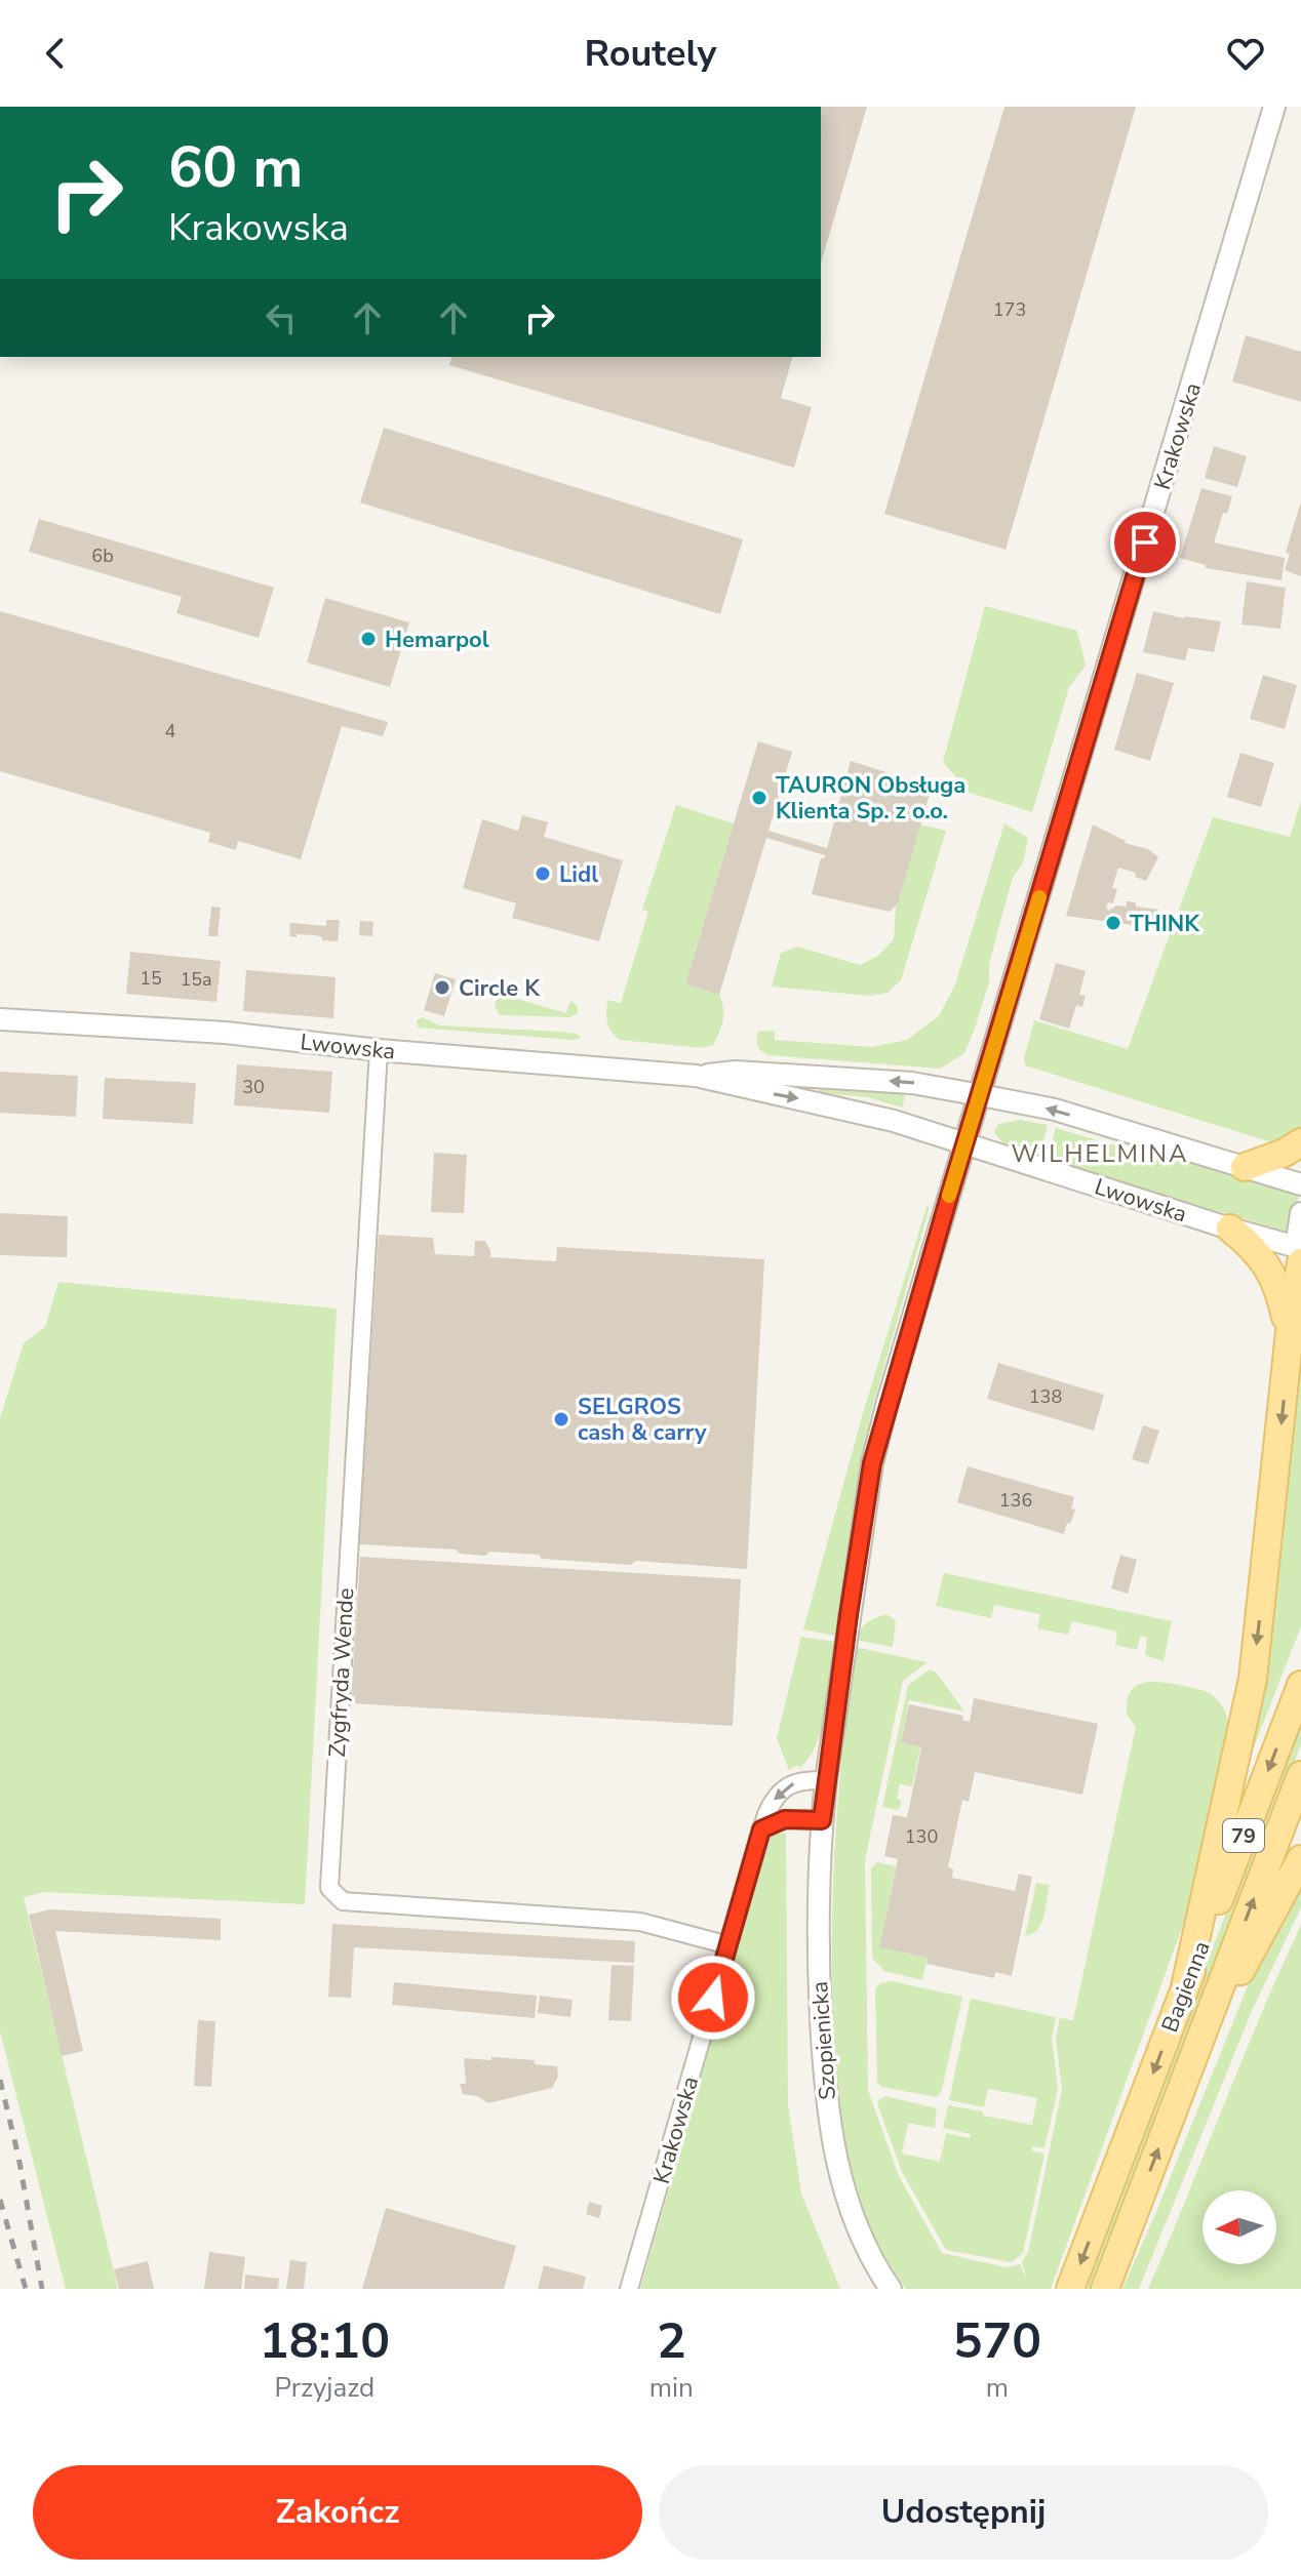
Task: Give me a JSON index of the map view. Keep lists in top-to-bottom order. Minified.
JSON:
{"streets":{"main road":["79","Bagienna"],"street":["Krakowska","Lwowska","Zygfryda Wende","Szopienicka"]},"crossings":[["Krakowska","Lwowska"],["Krakowska","Zygfryda Wende"],["Krakowska","Szopienicka"],["Lwowska","Zygfryda Wende"]],"districts":["WILHELMINA"],"places":["Hemarpol","TAURON Obsługa Klienta Sp. z o.o.","Lidl","THINK","Circle K","SELGROS cash & carry"],"house_numbers":["173","6b","4","15","15a","30","138","136","130"],"north":"left","page":{"header":"Routely","turn":["60 m","Krakowska"],"eta":["18:10","Przyjazd","2","min","570","m"],"buttons":["Zakończ","Udostępnij"]}}
